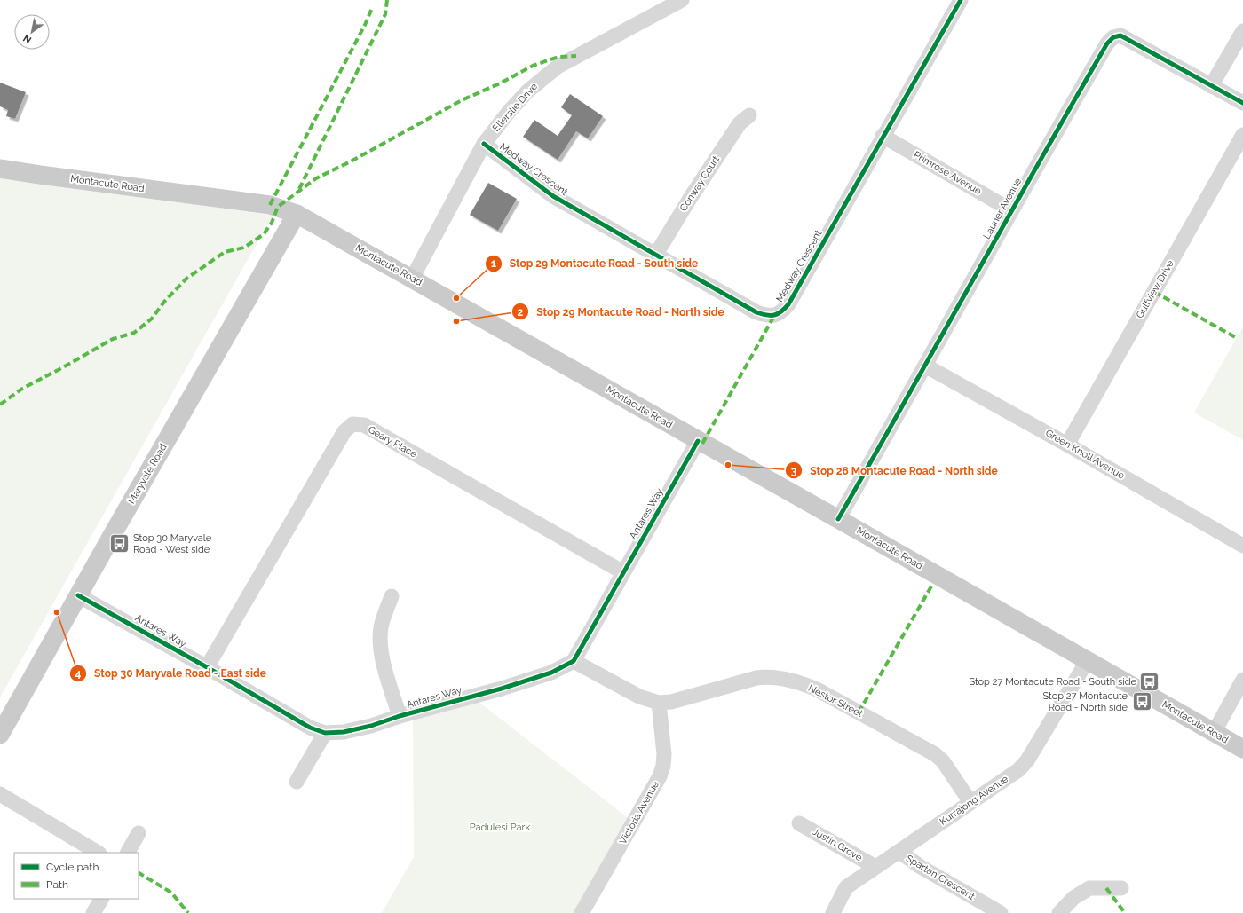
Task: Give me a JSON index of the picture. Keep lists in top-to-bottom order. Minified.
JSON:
{"streets":{"main road":["Montacute Road","Maryvale Road"],"street":["Ellerslie Drive","Medway Crescent","Primrose Avenue","Conway Court","Launer Avenue","Gulfview Drive","Geary Place","Green Knoll Avenue","Antares Way","Nestor Street","Kurrajong Avenue","Victoria Avenue","Justin Grove","Spartan Crescent"]},"crossings":[["Ellerslie Drive","Medway Crescent"],["Ellerslie Drive","Montacute Road"],["Medway Crescent","Primrose Avenue"],["Medway Crescent","Conway Court"],["Primrose Avenue","Launer Avenue"],["Montacute Road","Launer Avenue"],["Montacute Road","Maryvale Road"],["Montacute Road","Antares Way"],["Montacute Road","Kurrajong Avenue"],["Launer Avenue","Green Knoll Avenue"],["Gulfview Drive","Green Knoll Avenue"],["Geary Place","Antares Way"],["Maryvale Road","Antares Way"],["Antares Way","Nestor Street"],["Nestor Street","Kurrajong Avenue"],["Nestor Street","Victoria Avenue"],["Kurrajong Avenue","Justin Grove"],["Kurrajong Avenue","Spartan Crescent"]],"parks":["Padulesi Park"],"places":{"other":["Stop 29 Montacute Road - South side","Stop 29 Montacute Road - North side","Stop 28 Montacute Road - North side","Stop 30 Maryvale Road - East side"],"bus stop":["Stop 30 Maryvale Road - West side","Stop 27 Montacute Road - South side","Stop 27 Montacute Road - North side"]},"legend":["Cycle path","Path"],"north":"bottom left"}
